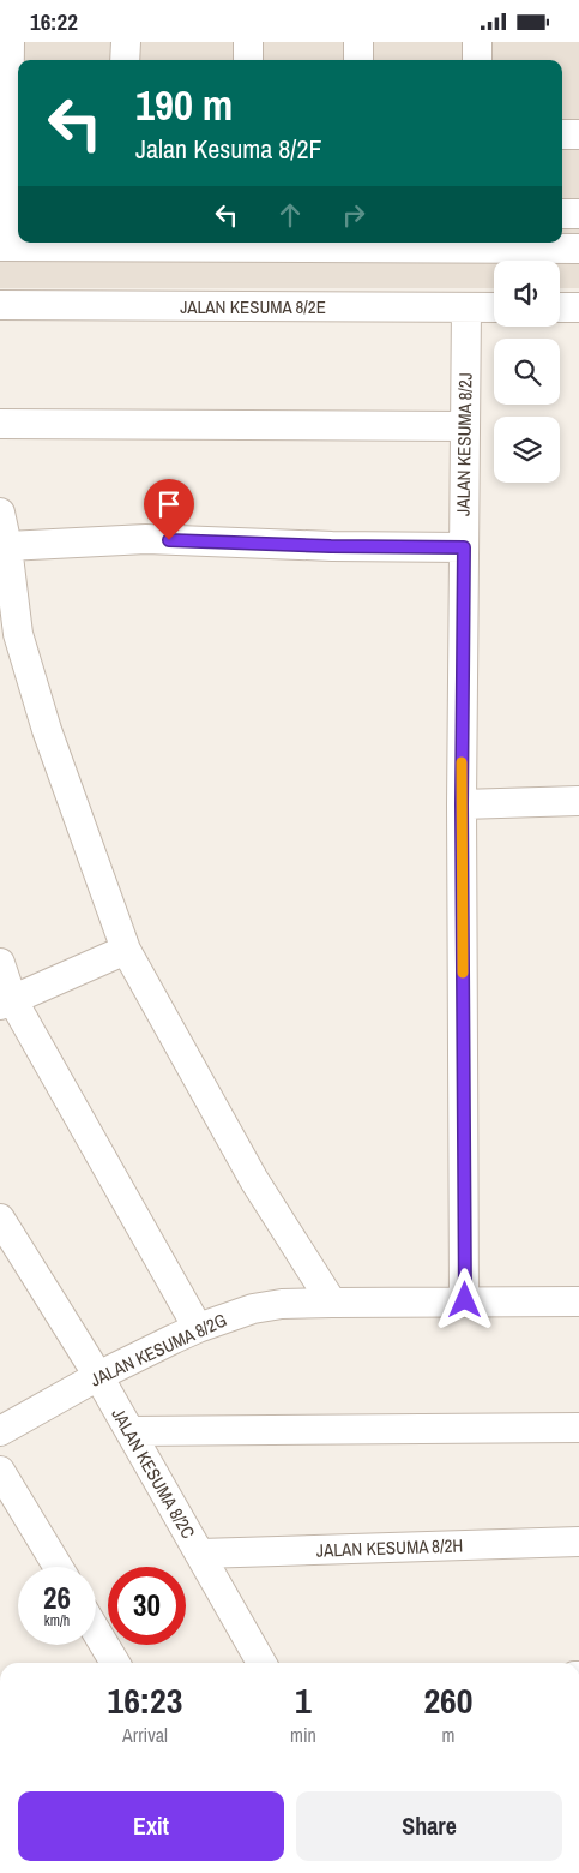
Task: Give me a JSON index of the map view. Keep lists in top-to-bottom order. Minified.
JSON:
{"streets":{"street":["JALAN KESUMA 8/2E","JALAN KESUMA 8/2J","JALAN KESUMA 8/2G","JALAN KESUMA 8/2C","JALAN KESUMA 8/2H"]},"crossings":[["JALAN KESUMA 8/2E","JALAN KESUMA 8/2J"],["JALAN KESUMA 8/2J","JALAN KESUMA 8/2G"],["JALAN KESUMA 8/2G","JALAN KESUMA 8/2C"],["JALAN KESUMA 8/2C","JALAN KESUMA 8/2H"]],"page":{"status":"16:22","turn":["190 m","Jalan Kesuma 8/2F"],"speed":"26 km/h","limit":"30","eta":["16:23","Arrival","1","min","260","m"],"buttons":["Exit","Share"]}}
